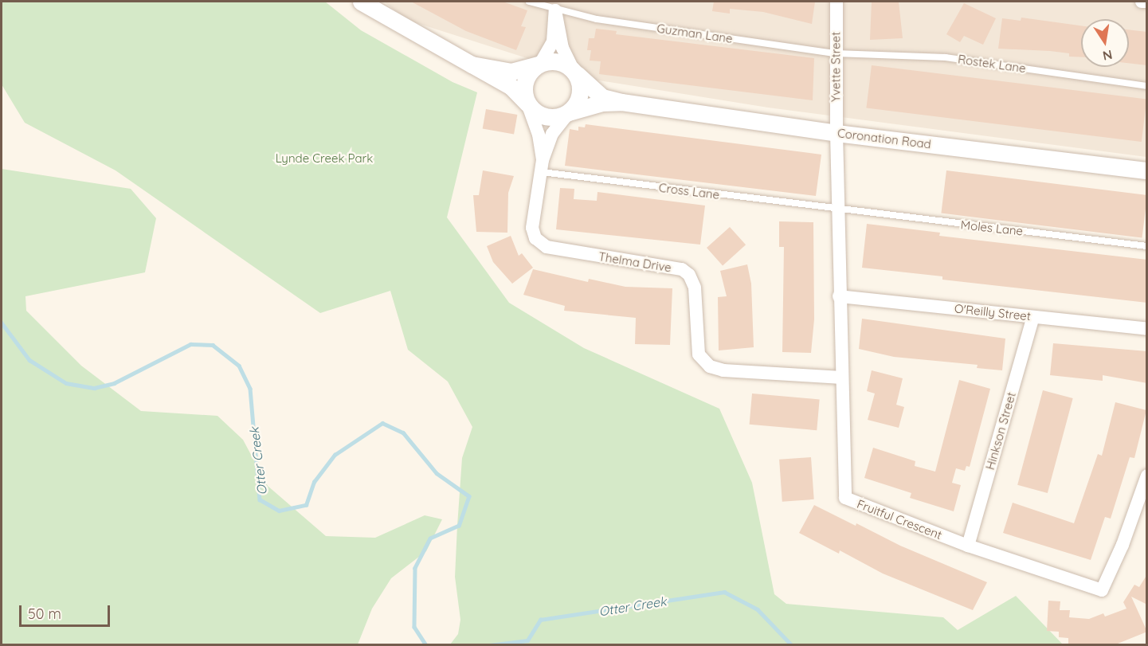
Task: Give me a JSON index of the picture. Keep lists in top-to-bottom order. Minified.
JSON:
{"streets":{"street":["Yvette Street","Coronation Road","Thelma Drive","O'Reilly Street","Hinkson Street","Fruitful Crescent"],"lane":["Guzman Lane","Rostek Lane","Cross Lane","Moles Lane"]},"crossings":[["Guzman Lane","Rostek Lane"],["Guzman Lane","Yvette Street"],["Rostek Lane","Yvette Street"],["Yvette Street","Coronation Road"],["Yvette Street","Fruitful Crescent"],["Coronation Road","Thelma Drive"],["Coronation Road","Fruitful Crescent"],["Cross Lane","Moles Lane"],["Cross Lane","Thelma Drive"],["Cross Lane","Fruitful Crescent"],["Moles Lane","Fruitful Crescent"],["Thelma Drive","Fruitful Crescent"],["O'Reilly Street","Hinkson Street"],["O'Reilly Street","Fruitful Crescent"],["Hinkson Street","Fruitful Crescent"]],"water":["Otter Creek"],"parks":["Lynde Creek Park"],"scale_bar":"50 m","north":"bottom"}
